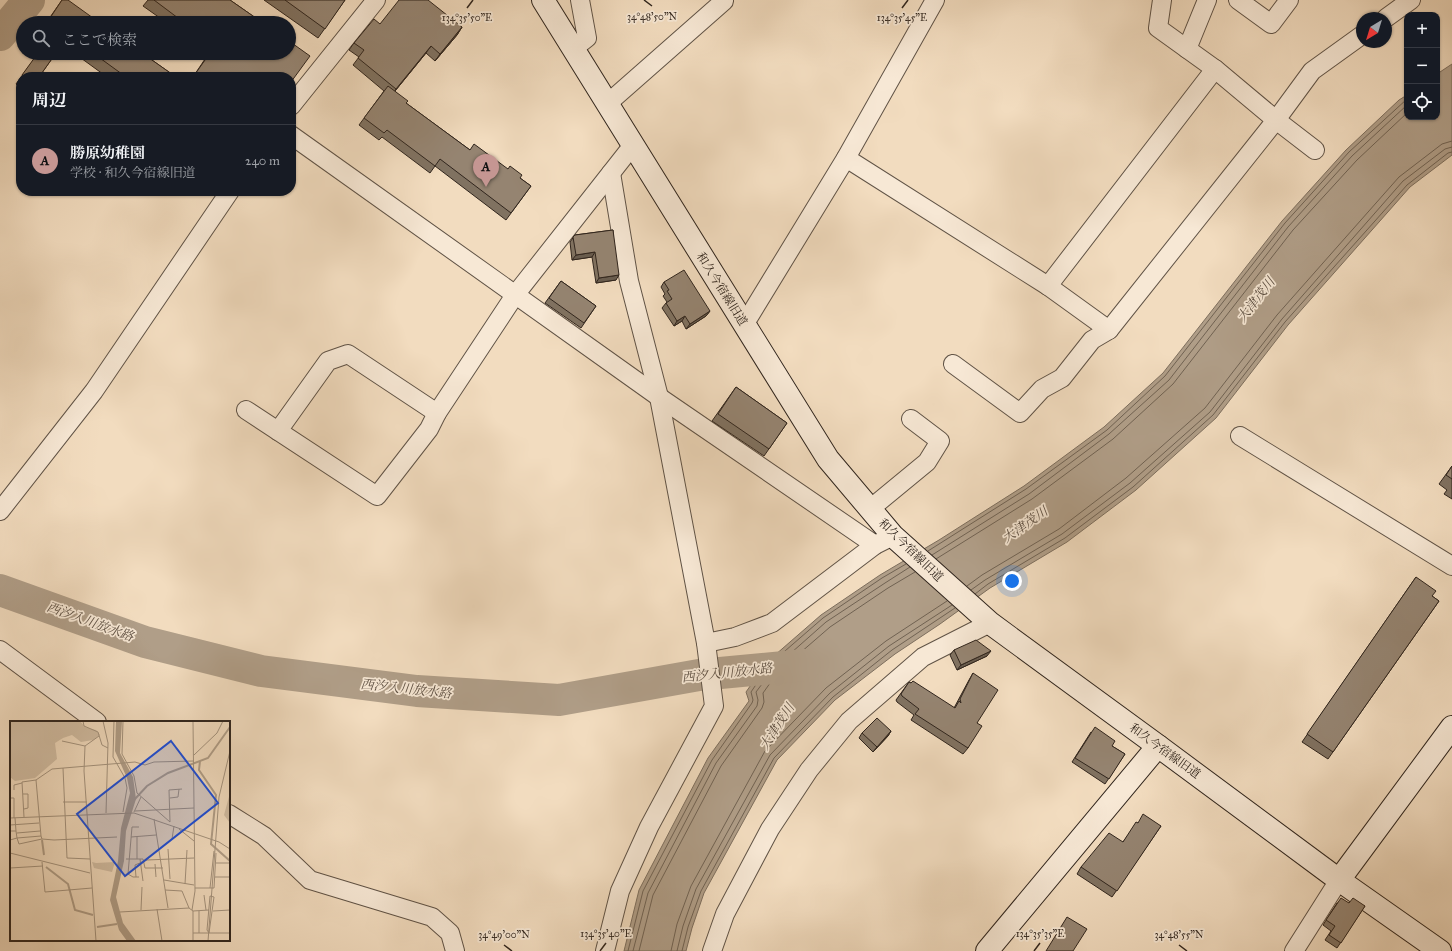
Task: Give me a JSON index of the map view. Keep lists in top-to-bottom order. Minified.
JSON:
{"streets":{"street":["和久今宿線旧道"]},"water":["大津茂川","西汐入川放水路"],"north":"bottom left","page":{"map_buttons":["+","−"],"search":"ここで検索","heading":"周辺","list":[{"mark":"A","name":"勝原幼稚園","note":"学校 · 和久今宿線旧道","value":"240 m"}],"pins":"A"},"coordinates":["34°48'50\"N","134°35'50\"E","134°35'45\"E","134°35'40\"E","134°35'35\"E","34°49'00\"N","34°48'55\"N"]}
